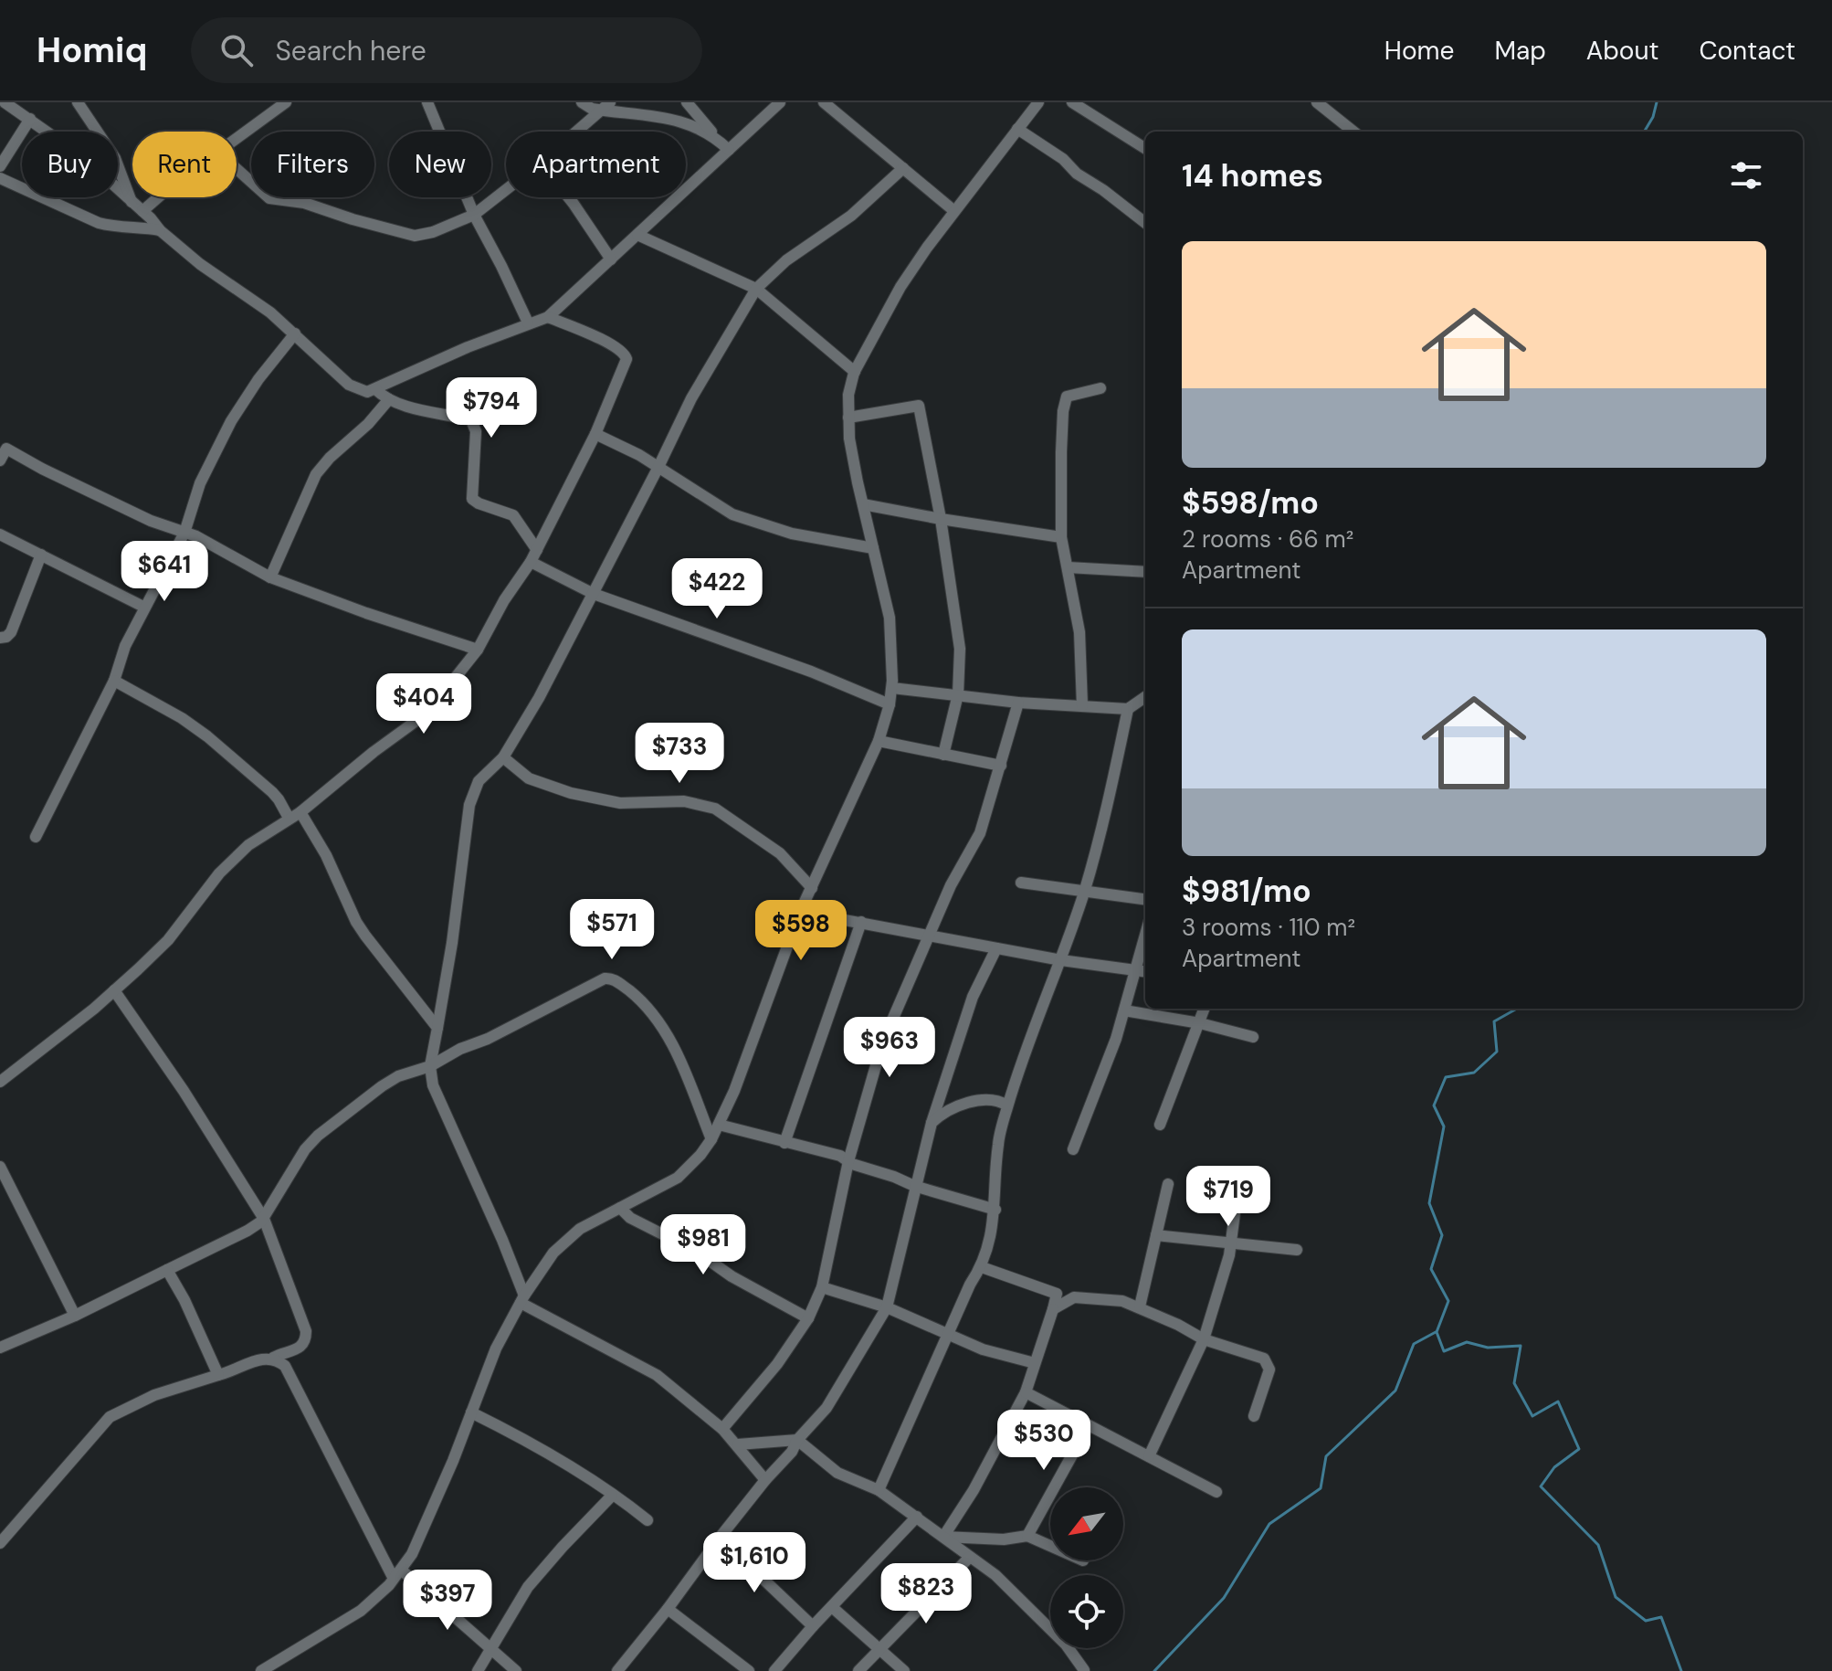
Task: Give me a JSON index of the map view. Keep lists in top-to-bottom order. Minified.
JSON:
{"north":"bottom left","page":{"header":"Homiq","search":"Search here","nav":["Home","Map","About","Contact"],"chip":["Buy","Rent","Filters","New","Apartment"],"heading":"14 homes","list":[{"name":"$598/mo","note":"2 rooms · 66 m² · Apartment"},{"name":"$981/mo","note":"3 rooms · 110 m² · Apartment"}],"price":["$794","$641","$422","$404","$733","$571","$598","$963","$719","$981","$530","$1,610","$823","$397"]}}
